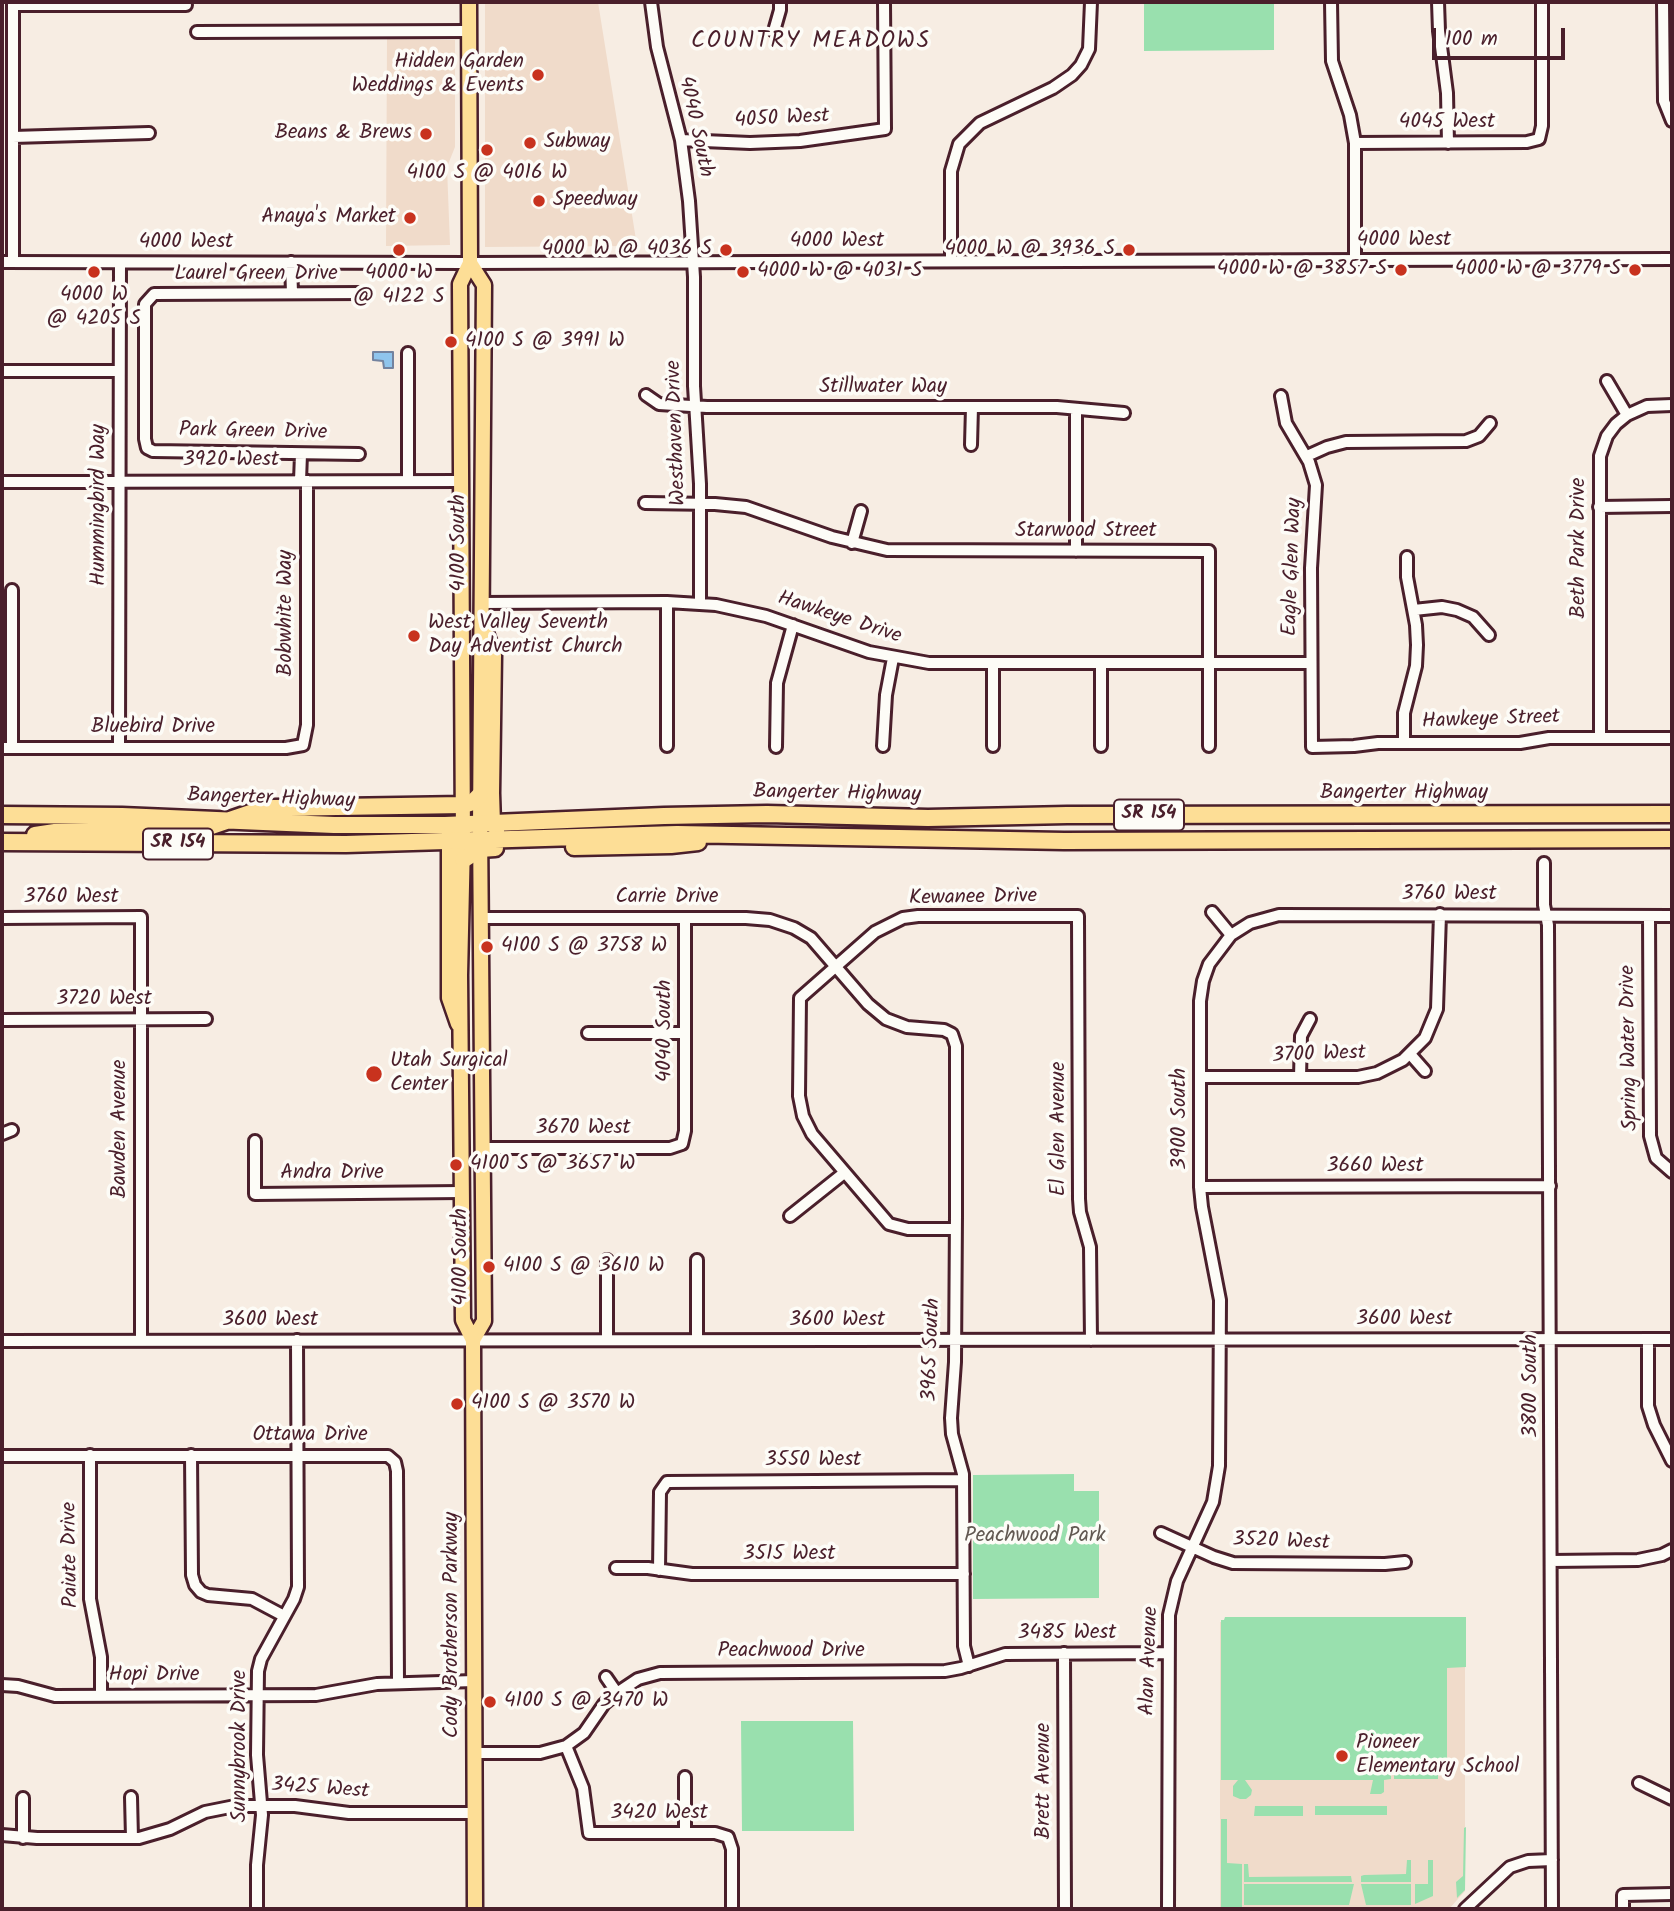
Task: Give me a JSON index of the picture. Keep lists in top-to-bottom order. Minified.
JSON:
{"streets":{"highway":["Bangerter Highway","SR 154"],"main road":["4100 South","Cody Brotherson Parkway"],"street":["4050 West","4045 West","4040 South","4000 West","Laurel Green Drive","Stillwater Way","Park Green Drive","Westhaven Drive","3920 West","Hummingbird Way","Starwood Street","Beth Park Drive","Eagle Glen Way","Bobwhite Way","Hawkeye Drive","Hawkeye Street","Bluebird Drive","3760 West","Carrie Drive","Kewanee Drive","3720 West","Spring Water Drive","3700 West","3900 South","Bawden Avenue","3670 West","El Glen Avenue","3660 West","Andra Drive","3600 West","3965 South","3800 South","Ottawa Drive","3550 West","3520 West","Paiute Drive","3515 West","3485 West","Peachwood Drive","Alan Avenue","Hopi Drive","Sunnybrook Drive","Brett Avenue","3425 West","3420 West"]},"crossings":[["4050 West","4040 South"],["4040 South","4000 West"],["4040 South","Westhaven Drive"],["4040 South","Carrie Drive"],["4040 South","3670 West"],["4000 West","Westhaven Drive"],["4000 West","Hummingbird Way"],["4000 West","4100 South"],["Laurel Green Drive","Park Green Drive"],["Stillwater Way","Westhaven Drive"],["Park Green Drive","Bobwhite Way"],["Westhaven Drive","Starwood Street"],["Westhaven Drive","Hawkeye Drive"],["3920 West","Hummingbird Way"],["3920 West","4100 South"],["3920 West","Bobwhite Way"],["Hummingbird Way","Bluebird Drive"],["Starwood Street","Hawkeye Drive"],["4100 South","Hawkeye Drive"],["4100 South","Bangerter Highway"],["4100 South","Carrie Drive"],["4100 South","3670 West"],["4100 South","Andra Drive"],["4100 South","3600 West"],["4100 South","Cody Brotherson Parkway"],["Beth Park Drive","Hawkeye Street"],["Eagle Glen Way","Hawkeye Drive"],["Eagle Glen Way","Hawkeye Street"],["Bobwhite Way","Bluebird Drive"],["3760 West","Spring Water Drive"],["3760 West","3900 South"],["3760 West","Bawden Avenue"],["3760 West","3800 South"],["Carrie Drive","Kewanee Drive"],["Carrie Drive","3965 South"],["Kewanee Drive","El Glen Avenue"],["Kewanee Drive","3965 South"],["3720 West","Bawden Avenue"],["3700 West","3900 South"],["3900 South","3660 West"],["3900 South","3600 West"],["3900 South","Alan Avenue"],["Bawden Avenue","3600 West"],["El Glen Avenue","3600 West"],["3660 West","3800 South"],["3600 West","3965 South"],["3600 West","3800 South"],["3600 West","Cody Brotherson Parkway"],["3600 West","Alan Avenue"],["3600 West","Sunnybrook Drive"],["3965 South","3550 West"],["3965 South","3515 West"],["3965 South","3485 West"],["3965 South","Peachwood Drive"],["Ottawa Drive","Paiute Drive"],["Ottawa Drive","Hopi Drive"],["Ottawa Drive","Sunnybrook Drive"],["3550 West","3515 West"],["3520 West","Alan Avenue"],["Paiute Drive","Hopi Drive"],["Cody Brotherson Parkway","Hopi Drive"],["Cody Brotherson Parkway","3425 West"],["3485 West","Peachwood Drive"],["3485 West","Alan Avenue"],["3485 West","Brett Avenue"],["Peachwood Drive","3420 West"],["Hopi Drive","Sunnybrook Drive"],["Sunnybrook Drive","3425 West"]],"districts":["COUNTRY MEADOWS"],"parks":["Peachwood Park"],"places":["Hidden Garden Weddings & Events","Beans & Brews","Subway","4100 S @ 4016 W","Speedway","Anaya's Market","4000 W @ 4122 S","4000 W @ 4036 S","4000 W @ 3936 S","4000 W @ 3857 S","4000 W @ 3779 S","4000 W @ 4205 S","4000 W @ 4031 S","4100 S @ 3991 W","West Valley Seventh Day Adventist Church","4100 S @ 3758 W","Utah Surgical Center","4100 S @ 3657 W","4100 S @ 3610 W","4100 S @ 3570 W","4100 S @ 3470 W","Pioneer Elementary School"],"scale_bar":"100 m"}
